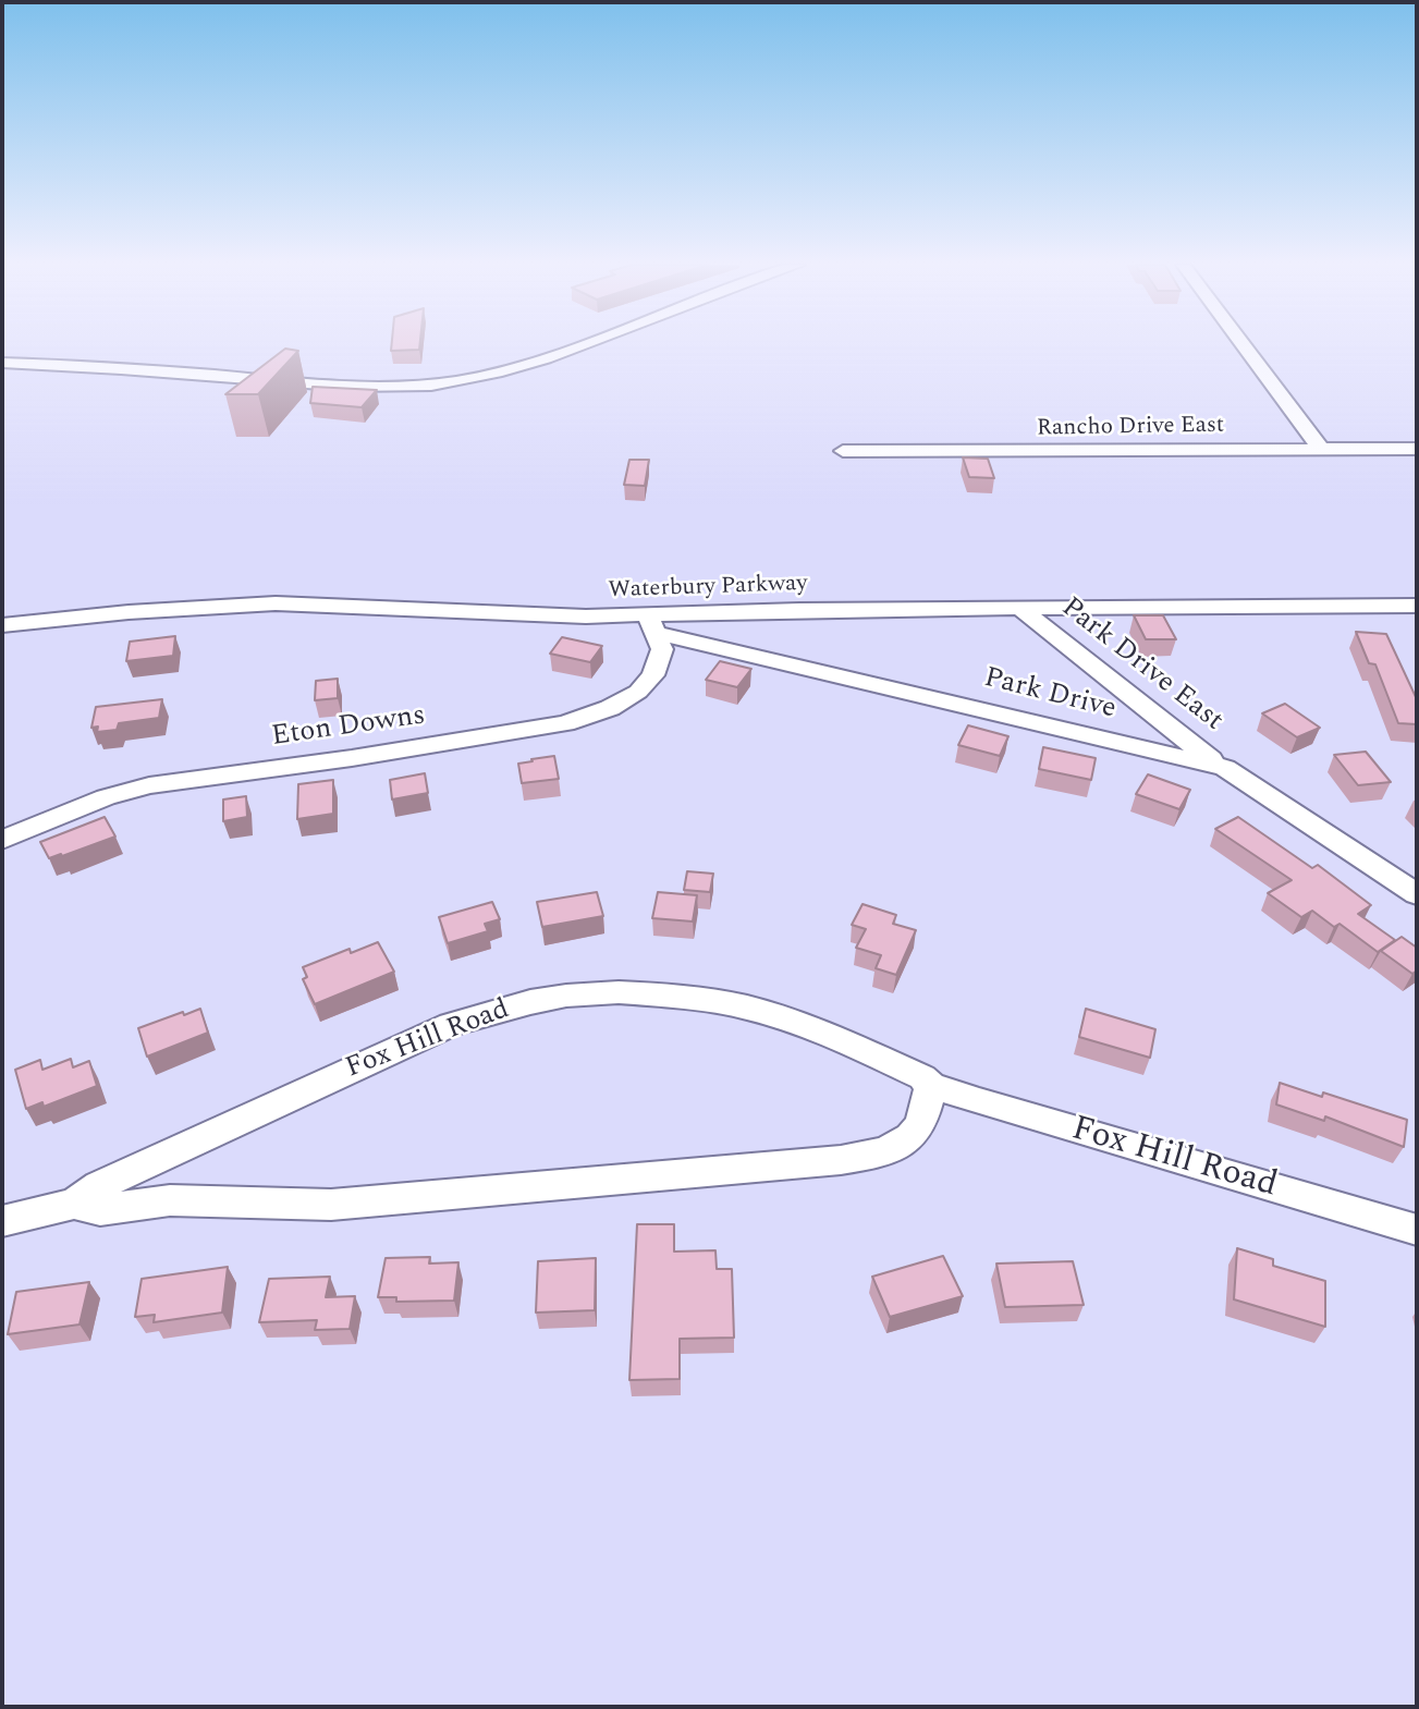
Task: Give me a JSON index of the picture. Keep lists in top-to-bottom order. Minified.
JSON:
{"streets":{"street":["Rancho Drive East","Waterbury Parkway","Park Drive East","Park Drive","Eton Downs","Fox Hill Road"]},"crossings":[["Waterbury Parkway","Park Drive East"],["Waterbury Parkway","Park Drive"],["Waterbury Parkway","Eton Downs"],["Park Drive East","Park Drive"],["Park Drive","Eton Downs"]]}
